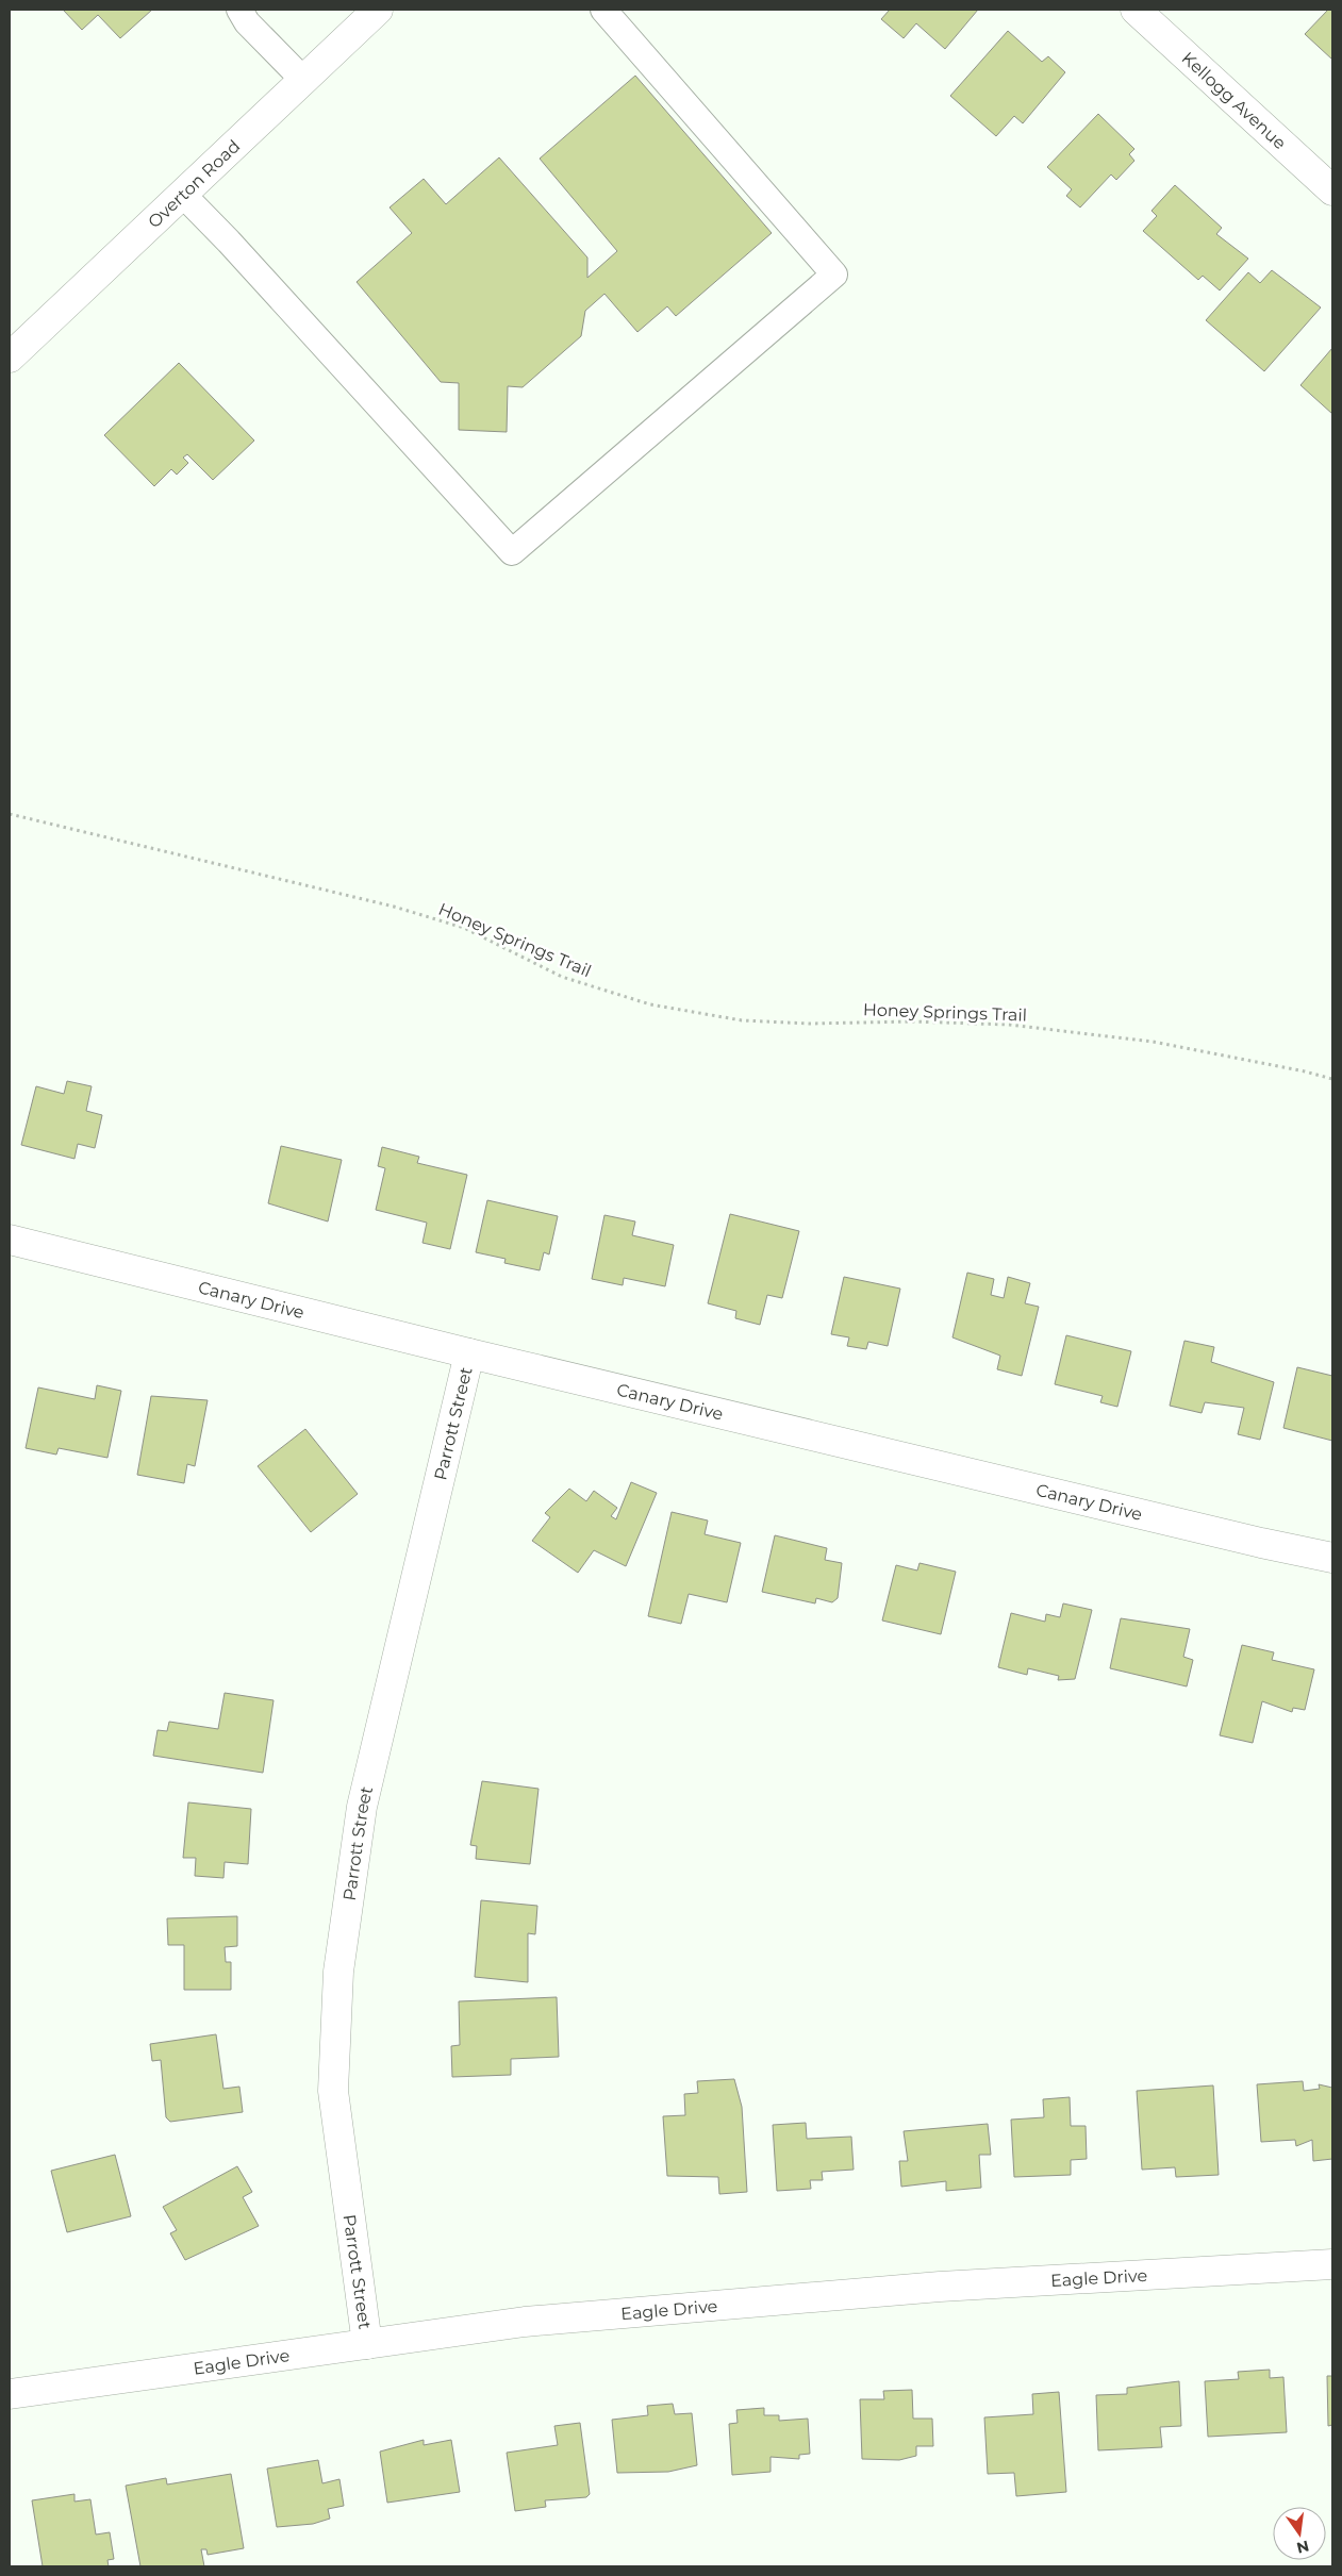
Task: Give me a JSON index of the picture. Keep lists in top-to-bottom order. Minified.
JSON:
{"streets":{"street":["Kellogg Avenue","Overton Road","Canary Drive","Parrott Street","Eagle Drive"],"path":["Honey Springs Trail"]},"crossings":[["Canary Drive","Parrott Street"],["Parrott Street","Eagle Drive"]],"north":"bottom"}
